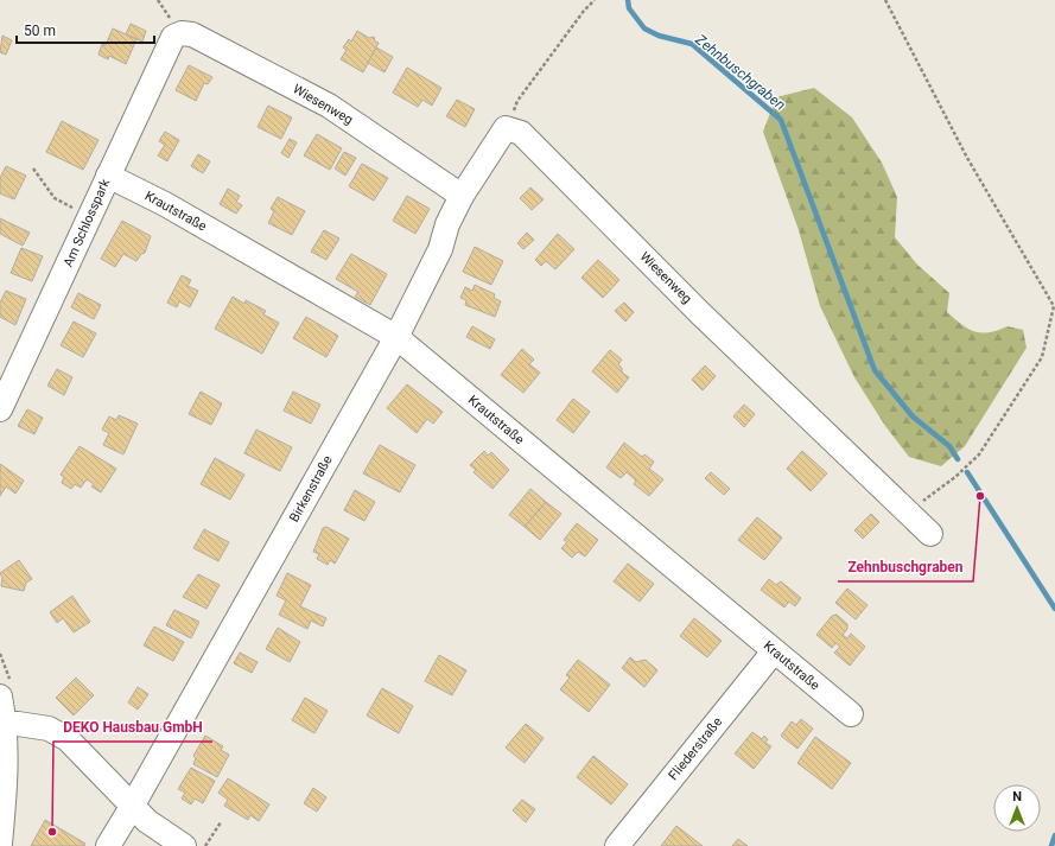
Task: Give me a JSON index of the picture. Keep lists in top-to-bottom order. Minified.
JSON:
{"streets":{"street":["Wiesenweg","Krautstraße","Am Schlosspark","Birkenstraße","Fliederstraße"]},"crossings":[["Wiesenweg","Am Schlosspark"],["Wiesenweg","Birkenstraße"],["Krautstraße","Am Schlosspark"],["Krautstraße","Birkenstraße"],["Krautstraße","Fliederstraße"]],"water":["Zehnbuschgraben"],"places":["Zehnbuschgraben","DEKO Hausbau GmbH"],"scale_bar":"50 m","north":"top"}
